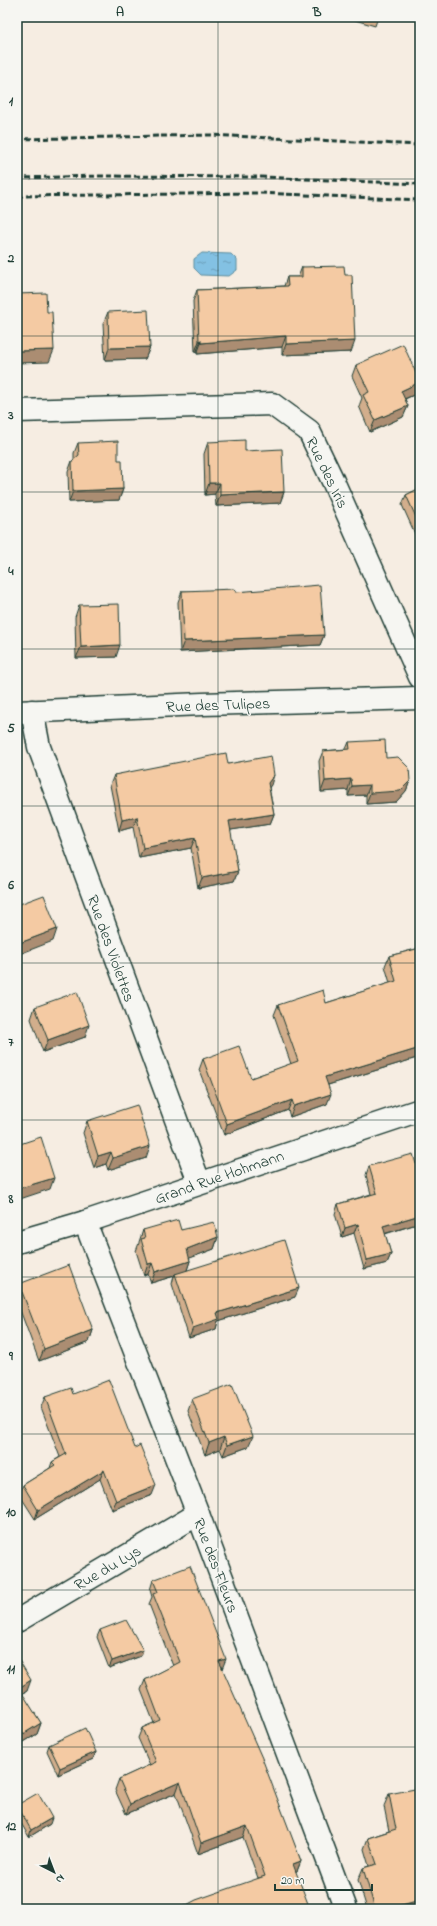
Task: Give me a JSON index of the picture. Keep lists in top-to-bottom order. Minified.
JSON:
{"streets":{"street":["Rue des Iris","Rue des Tulipes","Rue des Violettes","Grand Rue Hohmann","Rue des Fleurs","Rue du Lys"]},"crossings":[["Rue des Tulipes","Rue des Violettes"],["Rue des Violettes","Grand Rue Hohmann"],["Grand Rue Hohmann","Rue des Fleurs"],["Rue des Fleurs","Rue du Lys"]],"scale_bar":"20 m","north":"bottom right","grid":{"columns":["A","B"],"rows":["1","2","3","4","5","6","7","8","9","10","11","12"]}}
